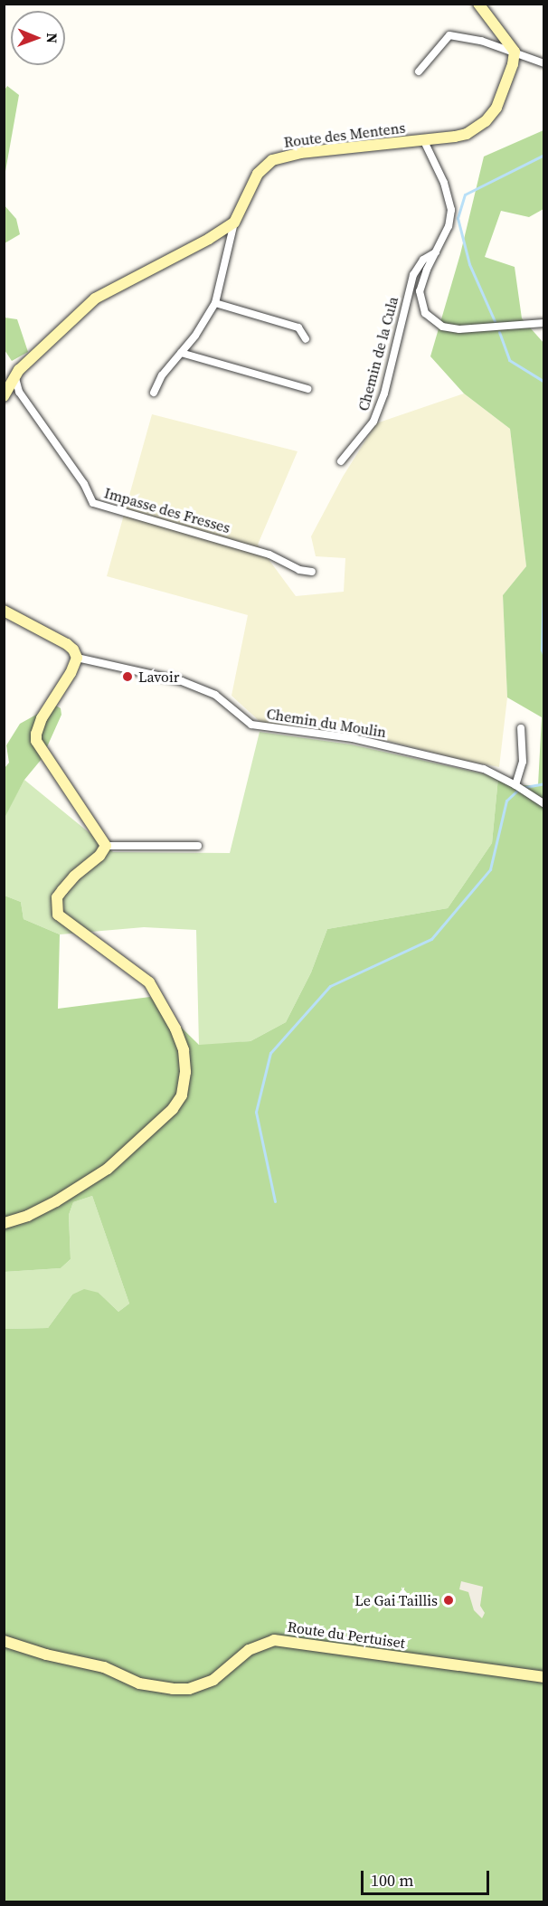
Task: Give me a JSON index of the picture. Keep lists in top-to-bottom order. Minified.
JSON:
{"streets":{"street":["Route des Mentens","Chemin de la Cula","Impasse des Fresses","Chemin du Moulin","Route du Pertuiset"]},"places":["Lavoir","Le Gai Taillis"],"scale_bar":"100 m","north":"right"}
